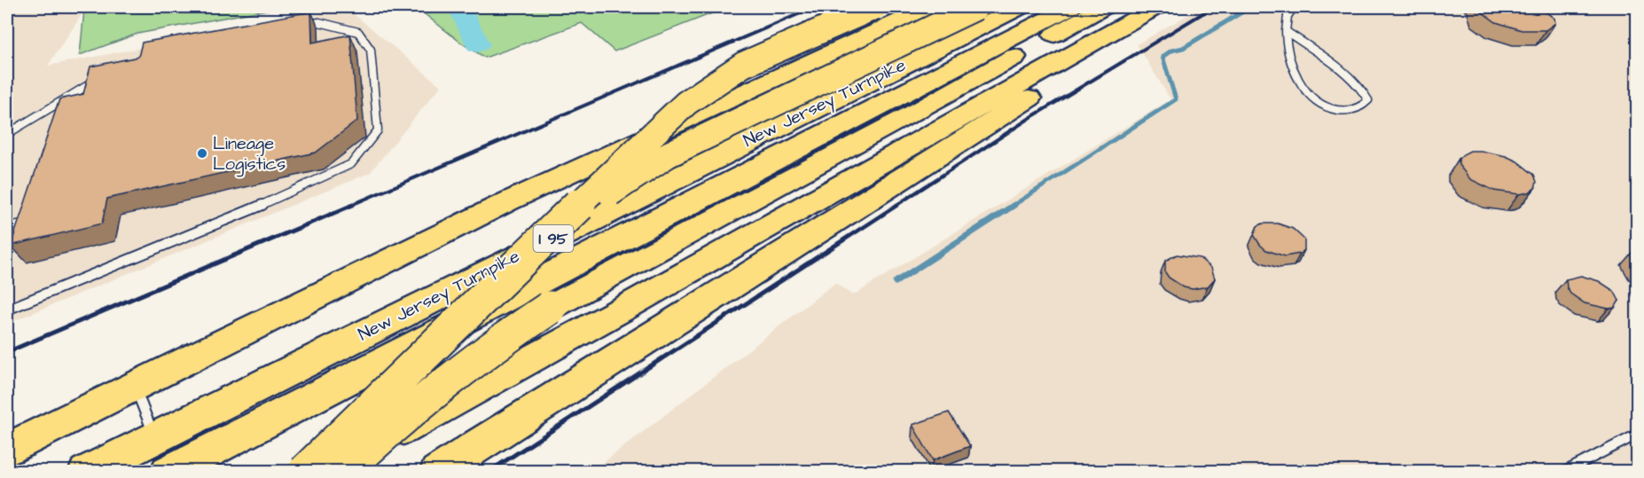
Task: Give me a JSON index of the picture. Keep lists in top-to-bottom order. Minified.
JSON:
{"streets":{"highway":["New Jersey Turnpike","I 95"]},"places":["Lineage Logistics"]}
